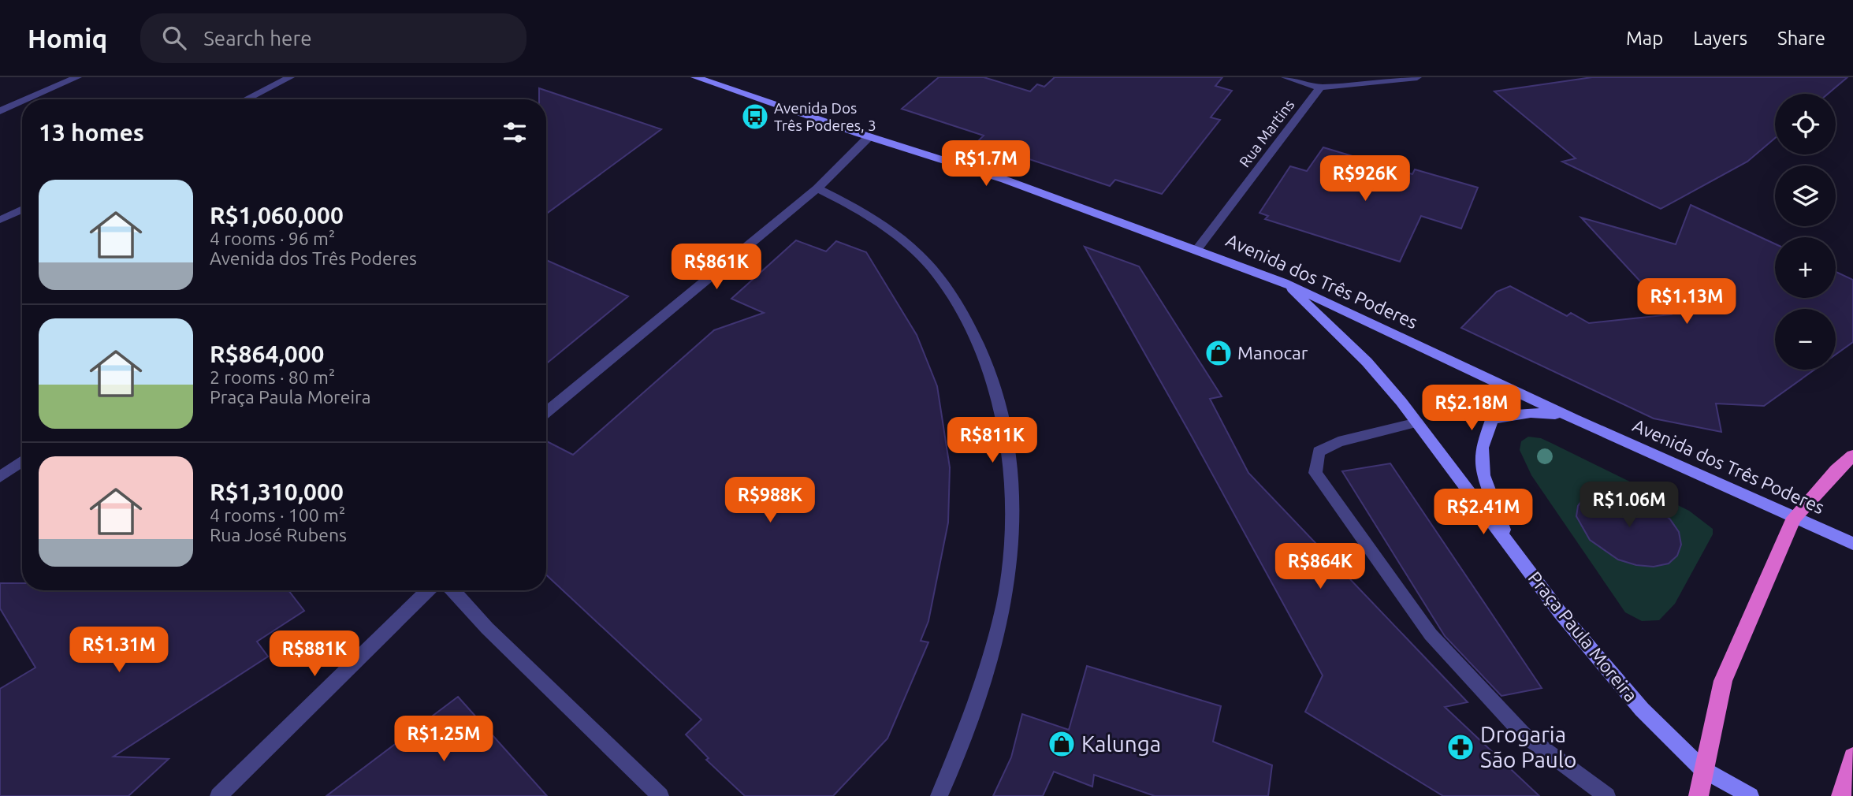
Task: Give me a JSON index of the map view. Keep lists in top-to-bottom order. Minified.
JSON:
{"streets":{"main road":["Avenida dos Três Poderes","Praça Paula Moreira"],"street":["Rua Martins"]},"crossings":[["Rua Martins","Avenida dos Três Poderes"],["Avenida dos Três Poderes","Praça Paula Moreira"]],"places":{"bus stop":["Avenida Dos Três Poderes, 3"],"shop":["Manocar","Kalunga"],"pharmacy":["Drogaria São Paulo"]},"page":{"header":"Homiq","search":"Search here","nav":["Map","Layers","Share"],"map_buttons":["+","−"],"heading":"13 homes","price":["R$1.7M","R$926K","R$861K","R$1.13M","R$2.18M","R$811K","R$988K","R$1.06M","R$2.41M","R$864K","R$1.31M","R$881K","R$1.25M"],"list":[{"name":"R$1,060,000","note":"4 rooms · 96 m² · Avenida dos Três Poderes"},{"name":"R$864,000","note":"2 rooms · 80 m² · Praça Paula Moreira"},{"name":"R$1,310,000","note":"4 rooms · 100 m² · Rua José Rubens"}]}}
